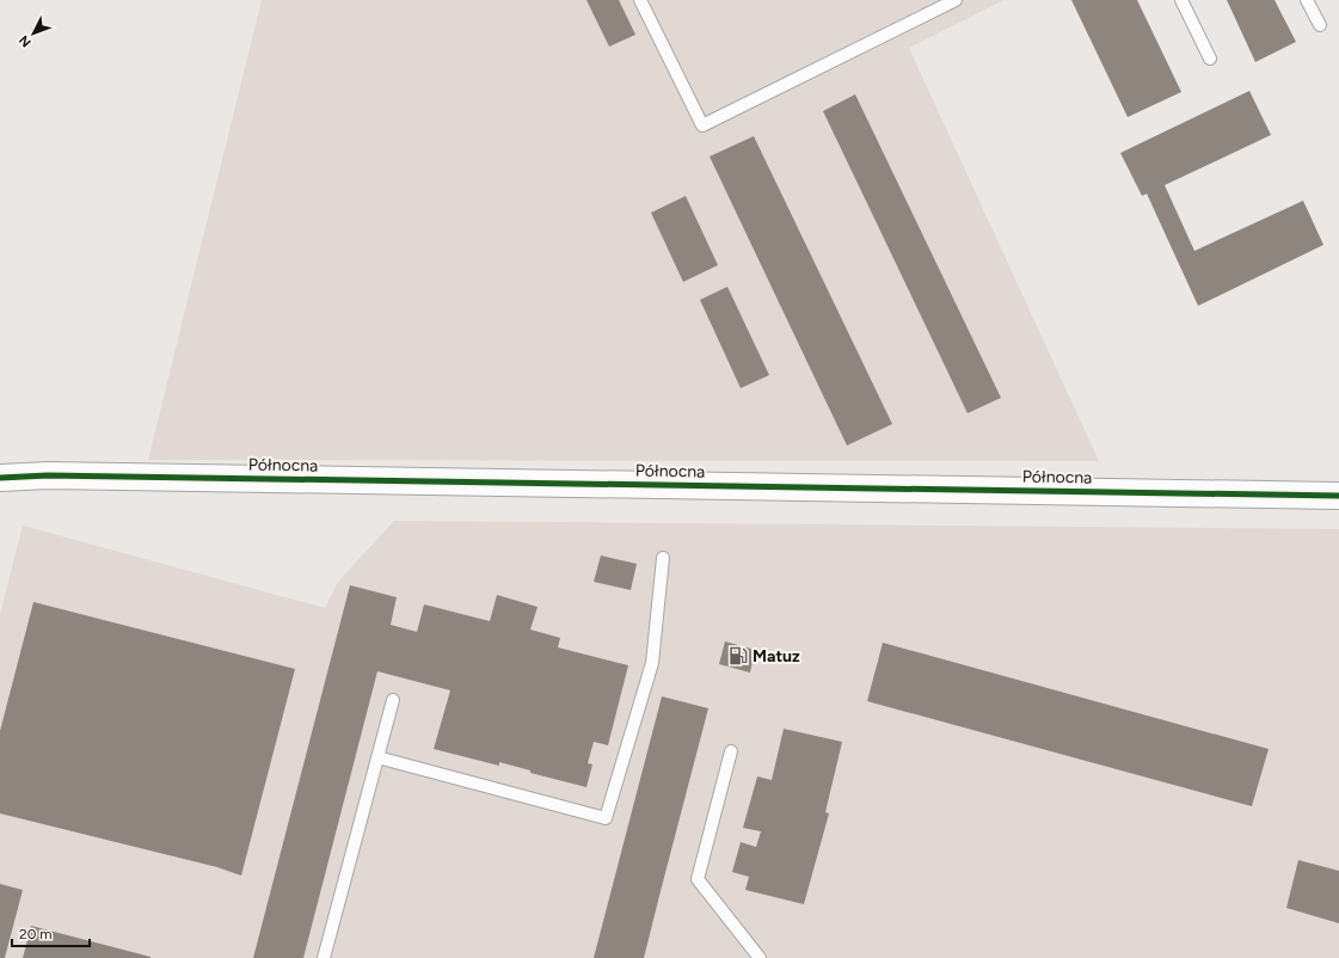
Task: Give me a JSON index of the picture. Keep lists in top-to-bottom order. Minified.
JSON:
{"streets":{"street":["Północna"]},"places":{"fuel station":["Matuz"]},"scale_bar":"20 m","north":"bottom left"}
